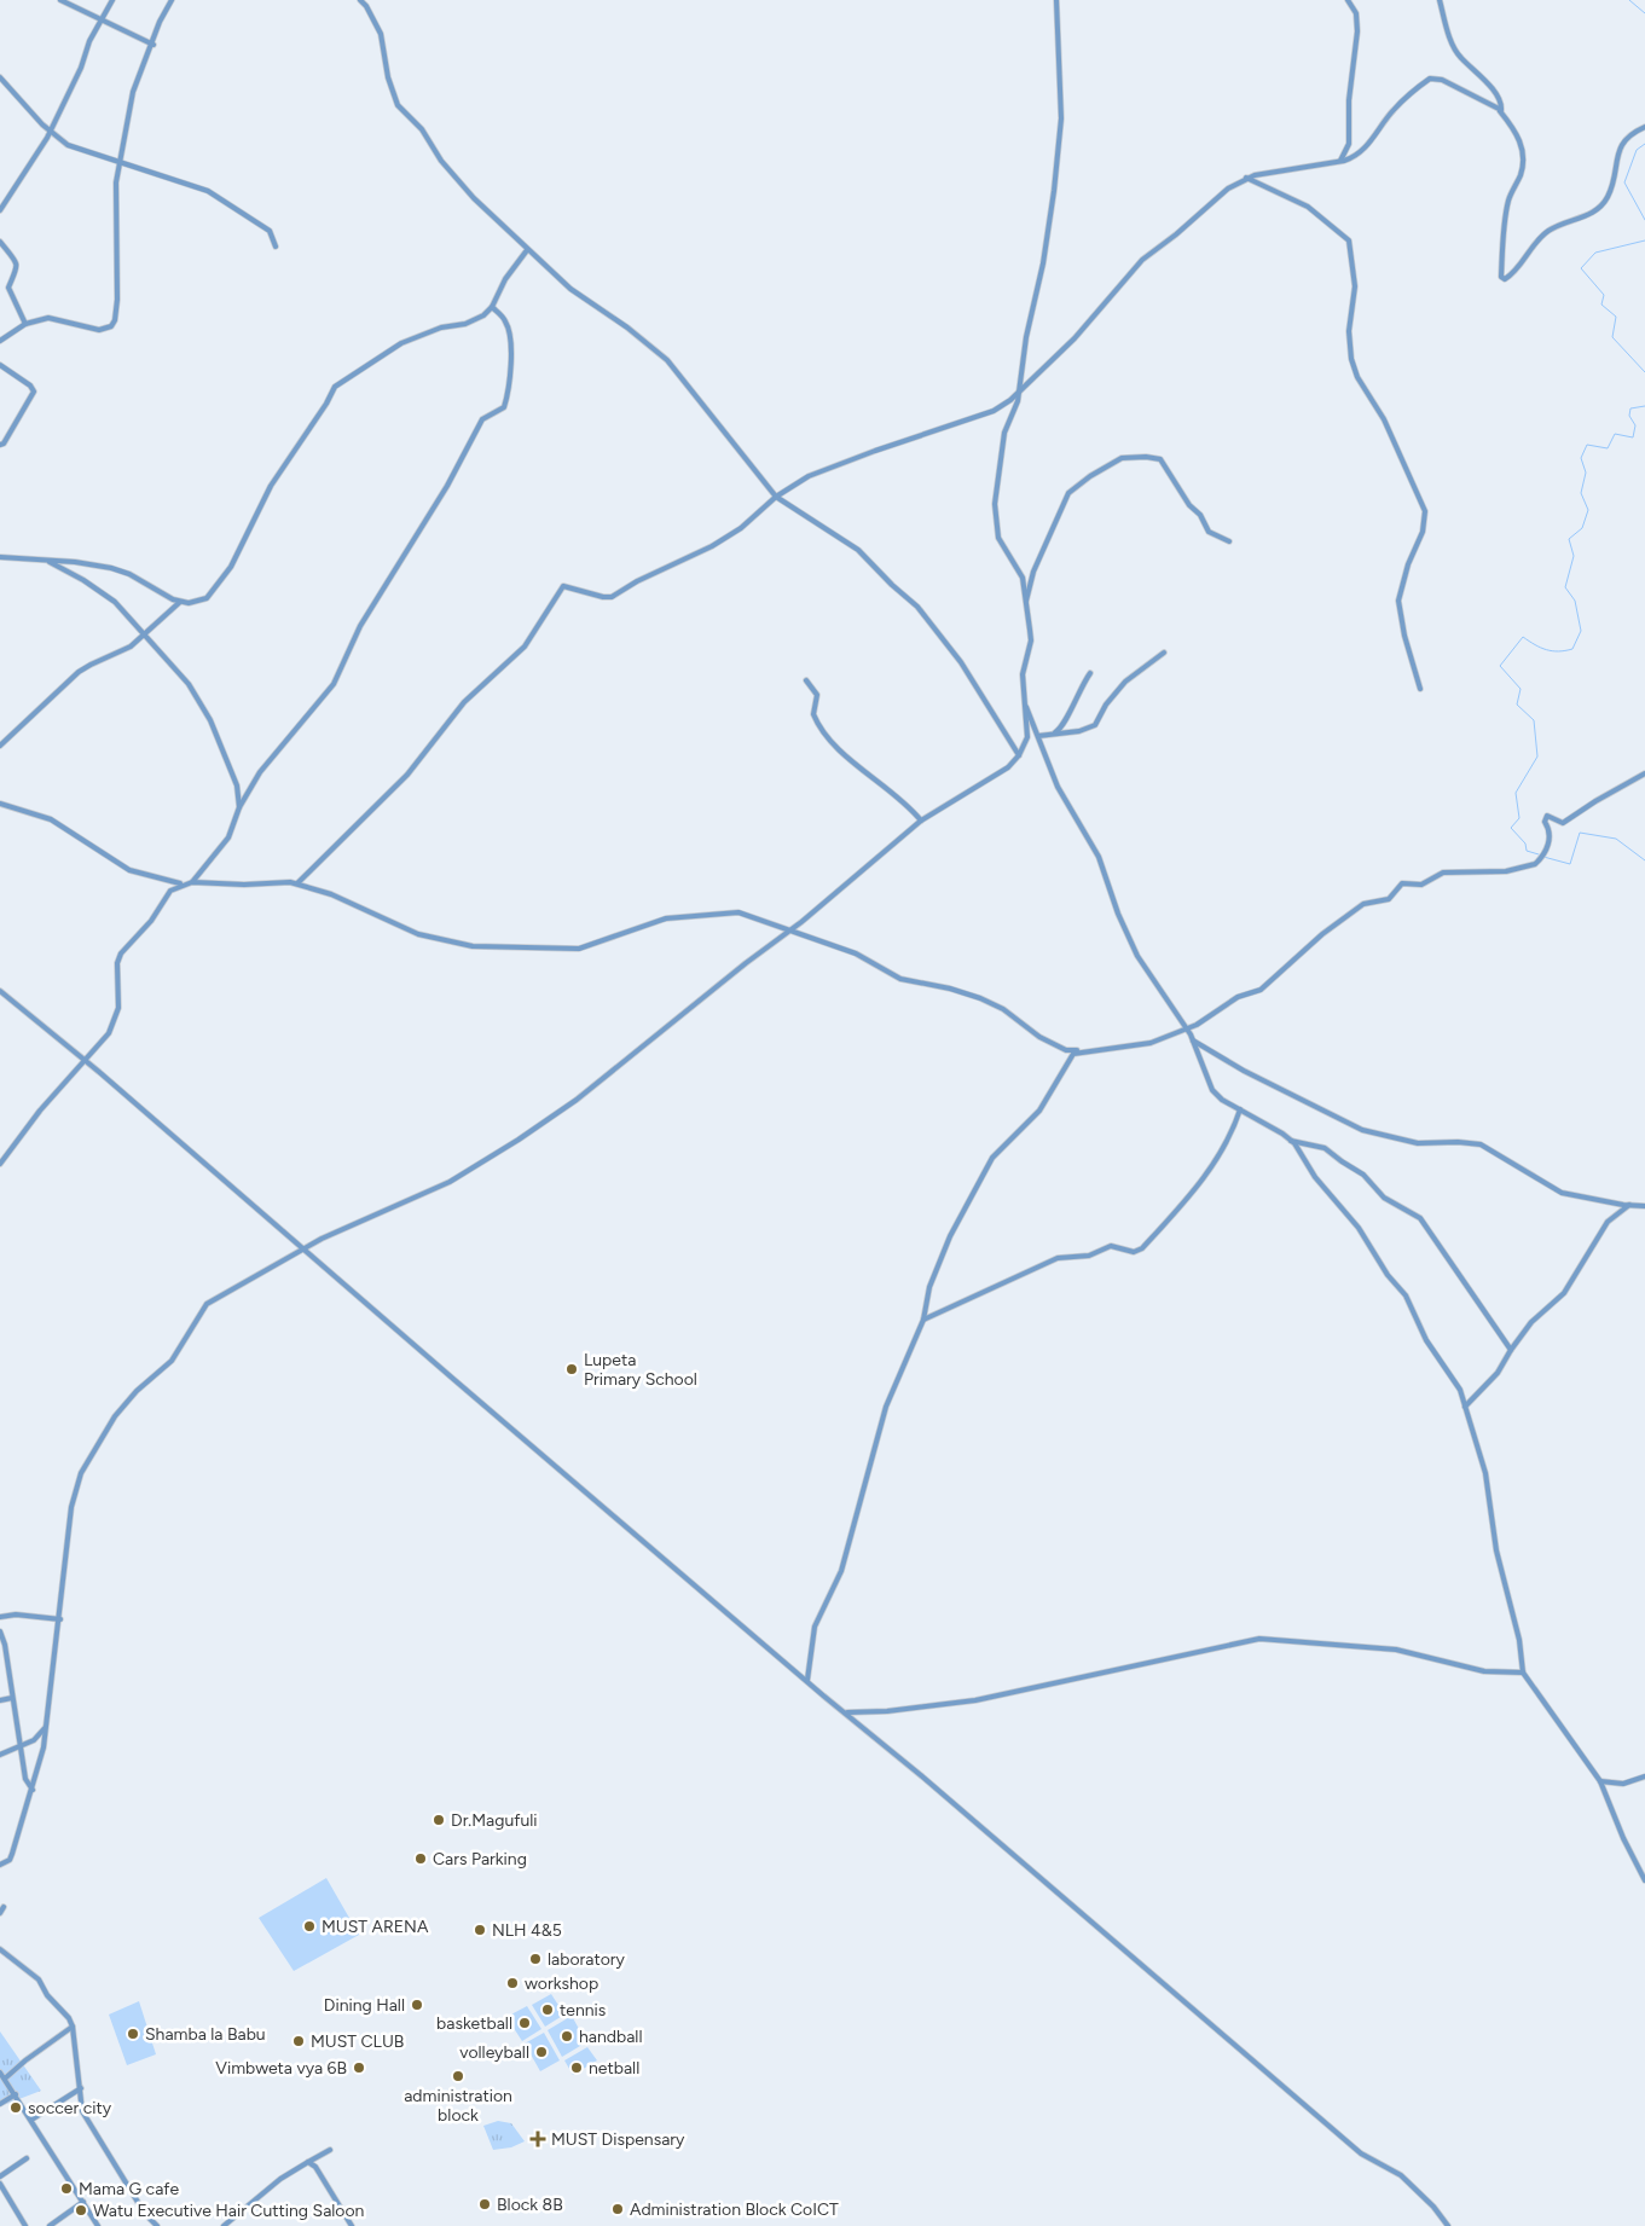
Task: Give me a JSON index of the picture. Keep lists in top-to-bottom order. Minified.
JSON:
{"places":{"other":["Lupeta Primary School","Dr.Magufuli","Cars Parking","MUST ARENA","NLH 4&5","laboratory","workshop","Dining Hall","tennis","basketball","Shamba la Babu","handball","MUST CLUB","volleyball","Vimbweta vya 6B","netball","administration block","soccer city","Mama G cafe","Block 8B","Administration Block CoICT","Watu Executive Hair Cutting Saloon"],"health":["MUST Dispensary"]}}
